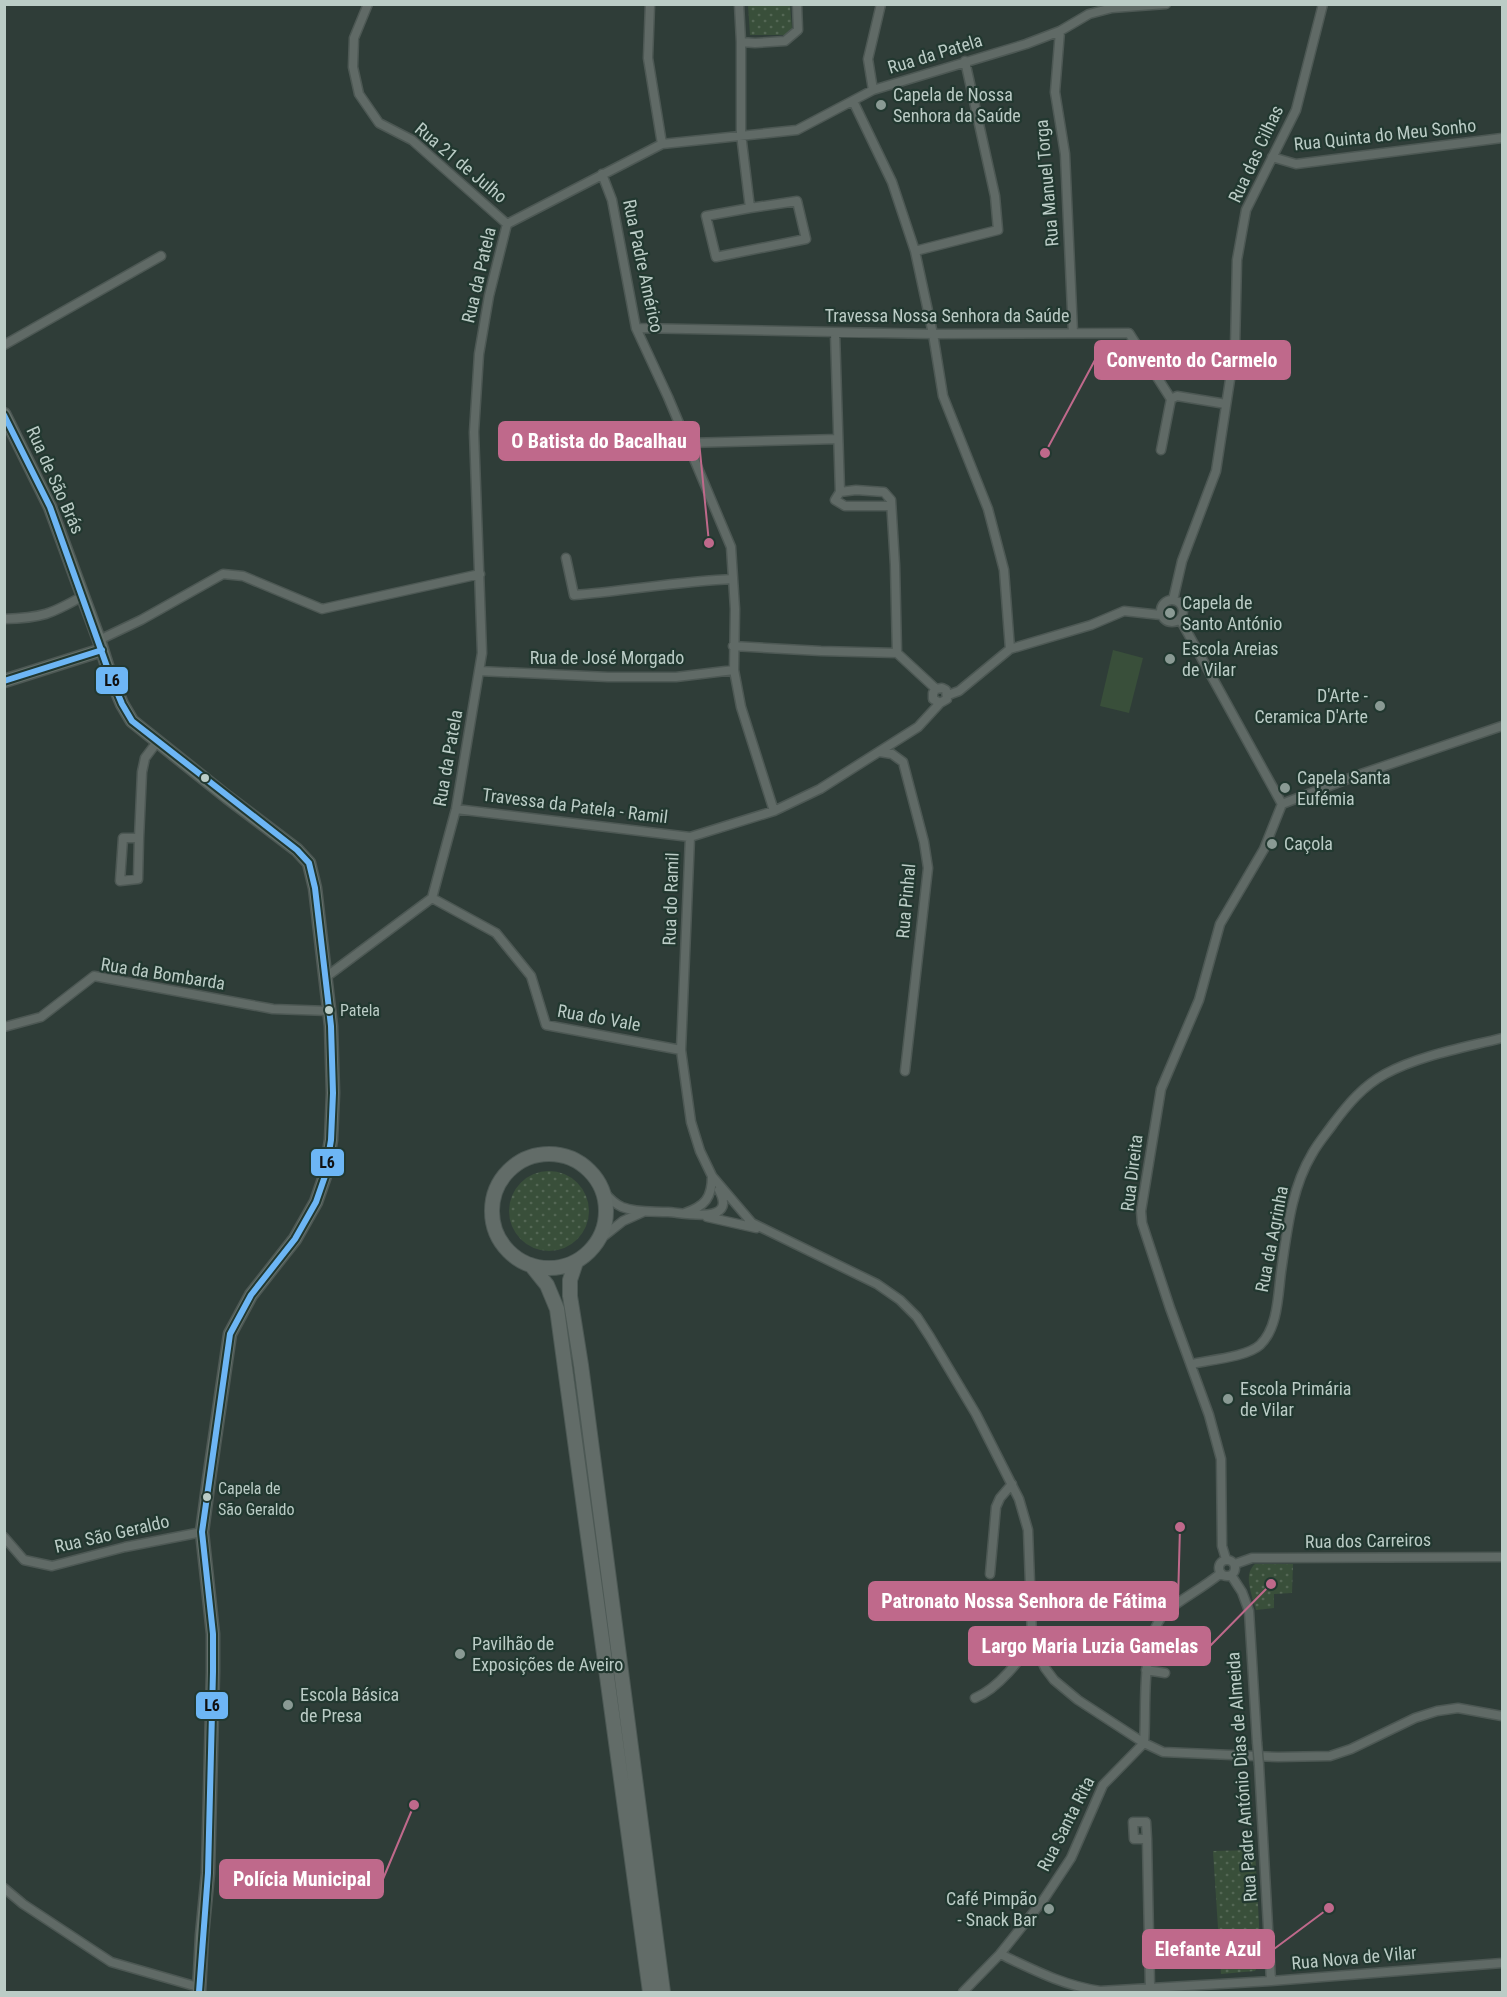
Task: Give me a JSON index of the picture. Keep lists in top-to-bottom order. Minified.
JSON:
{"streets":{"street":["Rua da Patela","Rua Quinta do Meu Sonho","Rua das Cilhas","Rua 21 de Julho","Rua Manuel Torga","Rua Padre Américo","Travessa Nossa Senhora da Saúde","Rua de São Brás","Rua de José Morgado","Travessa da Patela - Ramil","Rua do Ramil","Rua Pinhal","Rua da Bombarda","Rua do Vale","Rua Direita","Rua da Agrinha","Rua São Geraldo","Rua dos Carreiros","Rua Padre António Dias de Almeida","Rua Santa Rita","Rua Nova de Vilar"]},"crossings":[["Rua da Patela","Rua 21 de Julho"],["Rua da Patela","Rua Manuel Torga"],["Rua da Patela","Rua Padre Américo"],["Rua da Patela","Rua de José Morgado"],["Rua da Patela","Travessa da Patela - Ramil"],["Rua da Patela","Rua do Vale"],["Rua Quinta do Meu Sonho","Rua das Cilhas"],["Rua Manuel Torga","Travessa Nossa Senhora da Saúde"],["Rua Padre Américo","Travessa Nossa Senhora da Saúde"],["Rua Padre Américo","Rua de José Morgado"],["Rua Padre Américo","Rua do Ramil"],["Rua de São Brás","Rua da Bombarda"],["Rua de São Brás","Rua São Geraldo"],["Travessa da Patela - Ramil","Rua do Ramil"],["Rua do Ramil","Rua Pinhal"],["Rua do Ramil","Rua do Vale"],["Rua Direita","Rua da Agrinha"],["Rua Direita","Rua dos Carreiros"],["Rua Direita","Rua Padre António Dias de Almeida"],["Rua dos Carreiros","Rua Padre António Dias de Almeida"],["Rua Padre António Dias de Almeida","Rua Nova de Vilar"],["Rua Santa Rita","Rua Nova de Vilar"]],"places":["Capela de Nossa Senhora da Saúde","Convento do Carmelo","O Batista do Bacalhau","Capela de Santo António","Escola Areias de Vilar","D'Arte - Ceramica D'Arte","Capela Santa Eufémia","Caçola","Patela","Escola Primária de Vilar","Capela de São Geraldo","Patronato Nossa Senhora de Fátima","Largo Maria Luzia Gamelas","Pavilhão de Exposições de Aveiro","Escola Básica de Presa","Polícia Municipal","Elefante Azul","Café Pimpão - Snack Bar"],"lines":["transit line L6"]}
